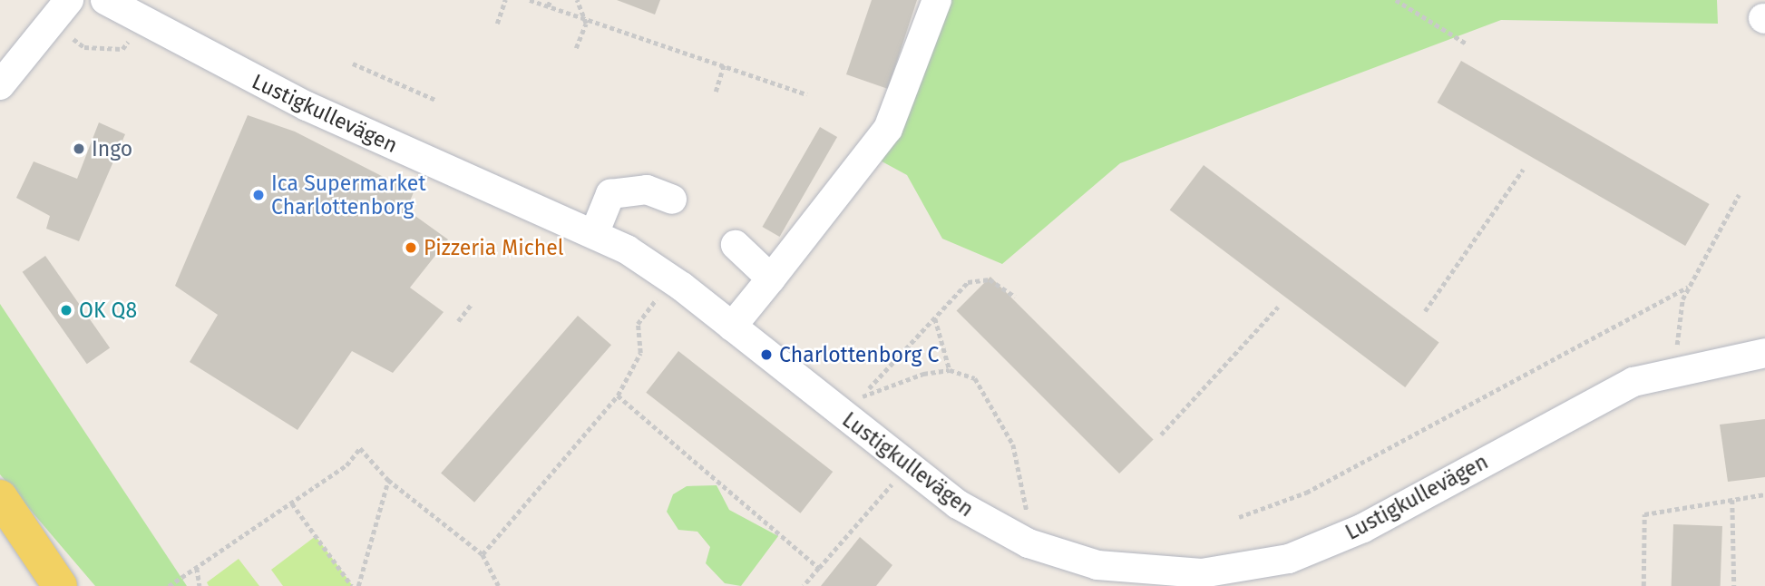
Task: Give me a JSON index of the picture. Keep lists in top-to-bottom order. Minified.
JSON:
{"streets":{"street":["Lustigkullevägen"]},"places":["Ingo","Ica Supermarket Charlottenborg","Pizzeria Michel","OK Q8","Charlottenborg C"]}
